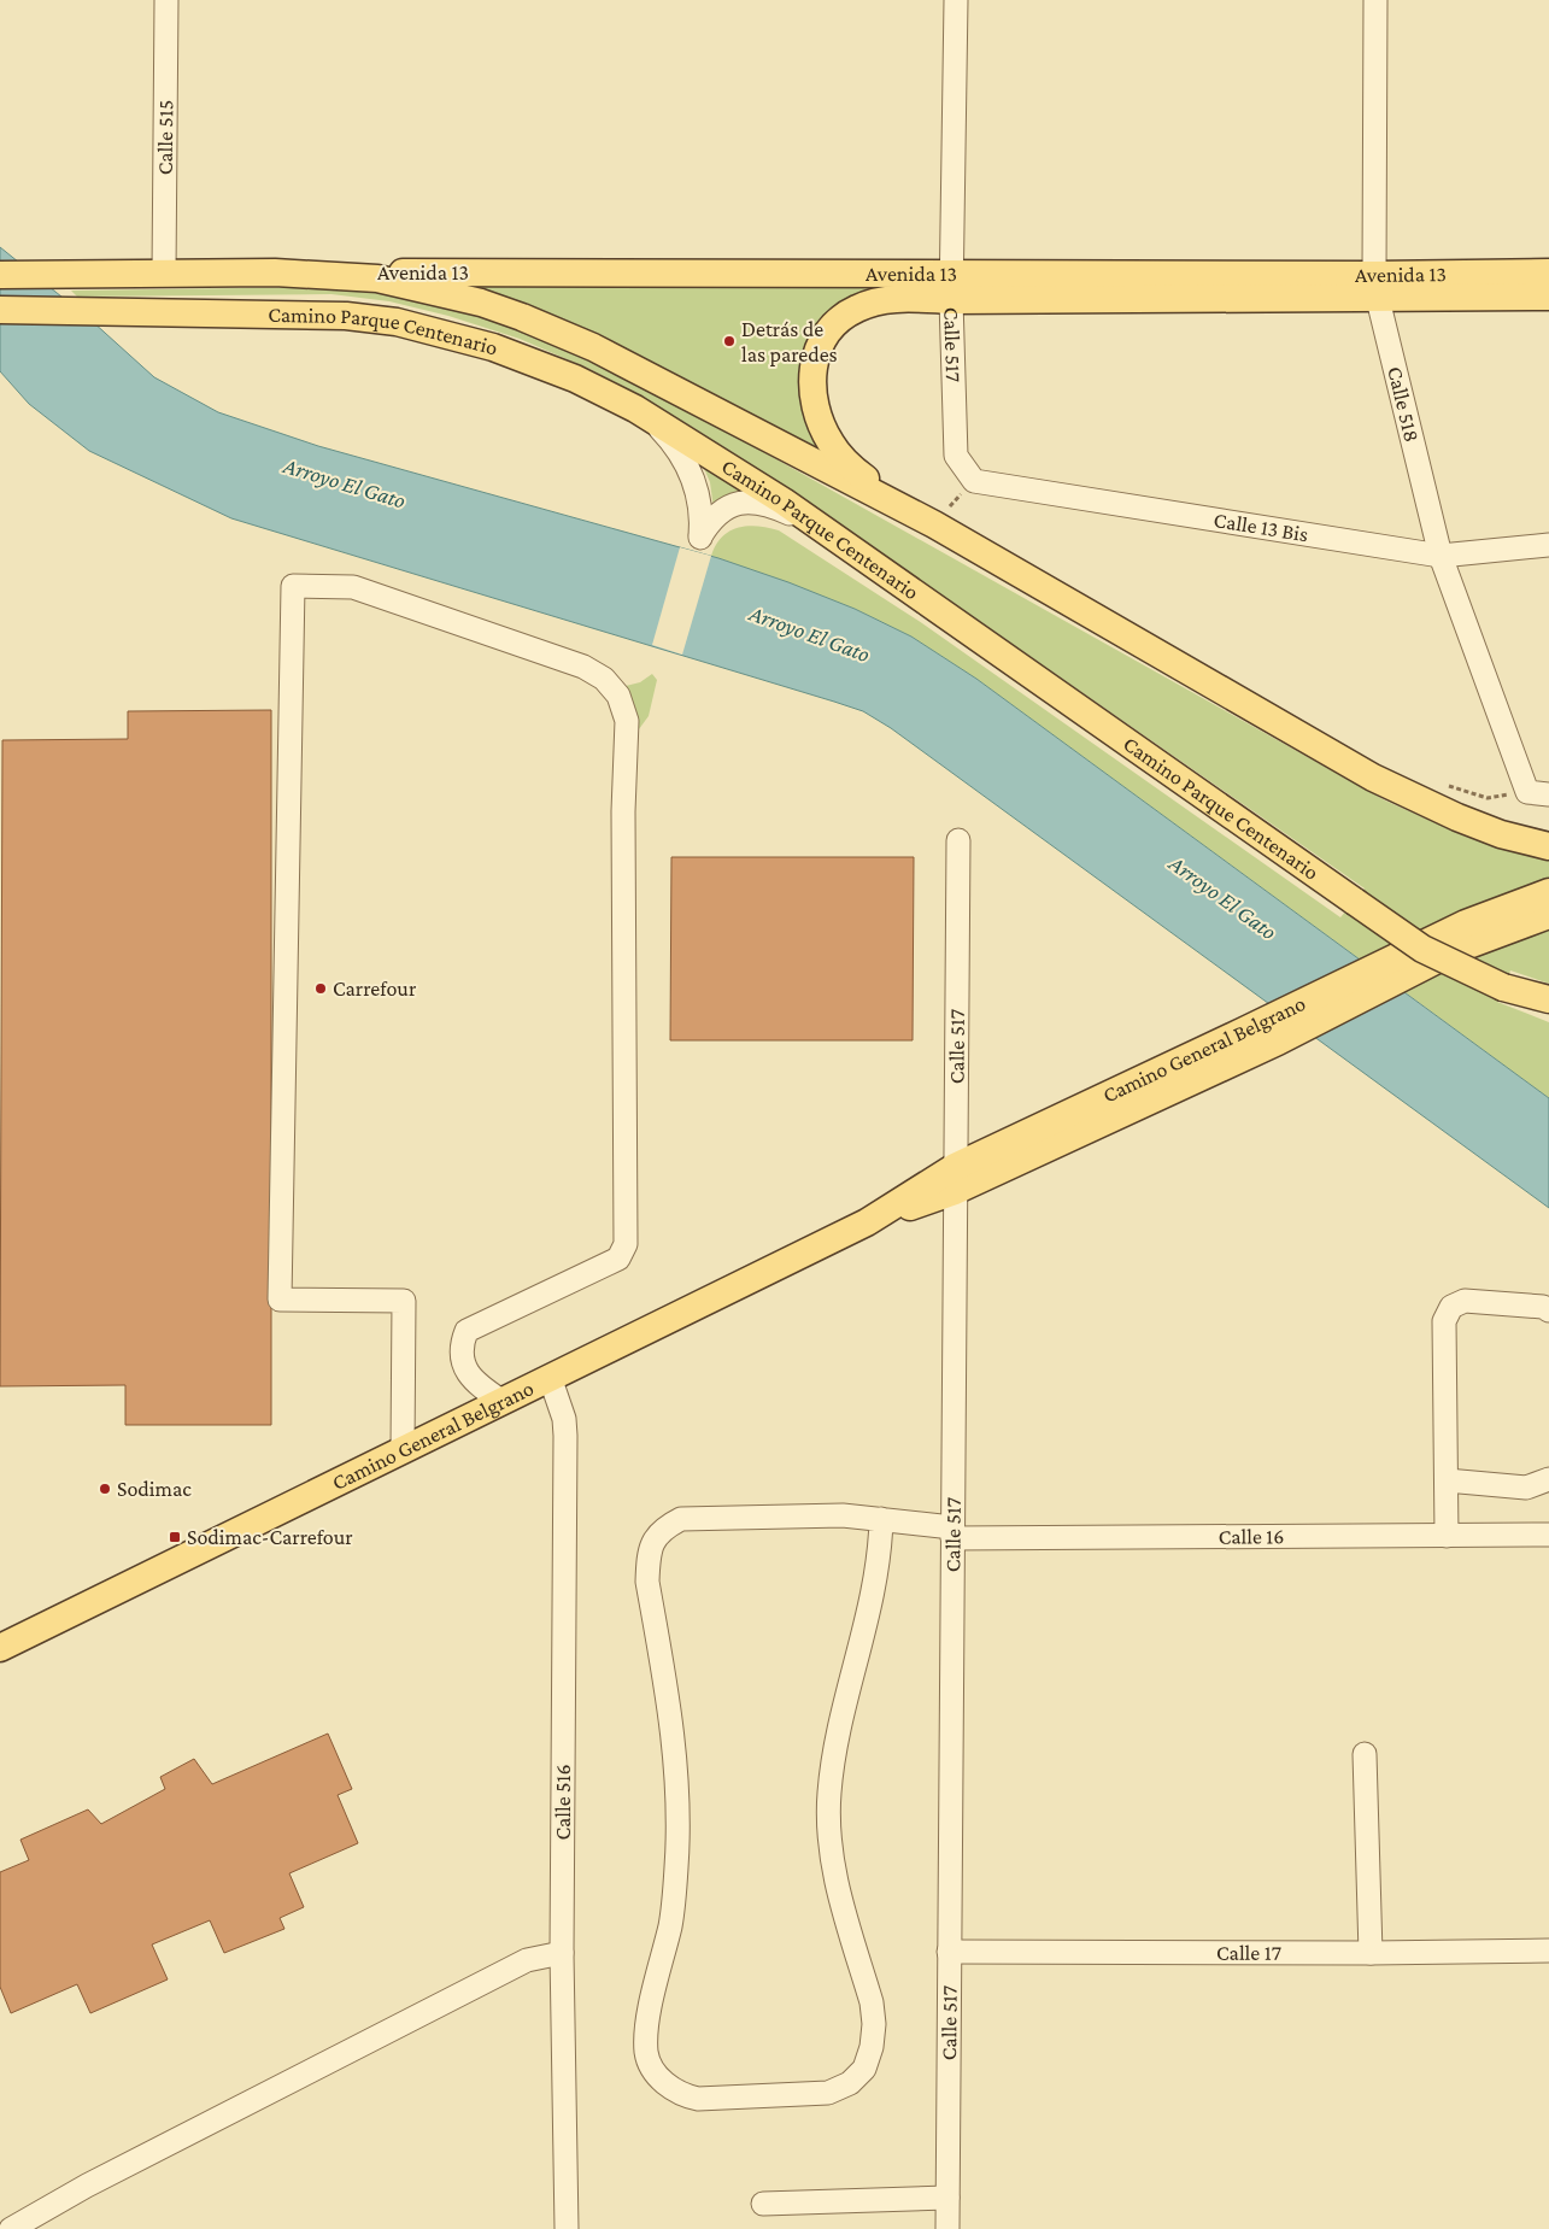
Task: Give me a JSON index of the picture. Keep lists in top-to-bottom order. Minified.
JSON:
{"streets":{"main road":["Avenida 13","Camino Parque Centenario","Camino General Belgrano"],"street":["Calle 515","Calle 517","Calle 518","Calle 13 Bis","Calle 16","Calle 516","Calle 17"]},"crossings":[["Calle 515","Camino Parque Centenario"],["Avenida 13","Camino Parque Centenario"],["Avenida 13","Calle 517"],["Avenida 13","Calle 518"],["Calle 517","Calle 13 Bis"],["Calle 517","Camino General Belgrano"],["Calle 517","Calle 16"],["Calle 517","Calle 17"],["Calle 518","Calle 13 Bis"],["Camino General Belgrano","Calle 516"]],"water":["Arroyo El Gato"],"places":{"other":["Detrás de las paredes","Carrefour","Sodimac"],"transit":["Sodimac-Carrefour"]}}
